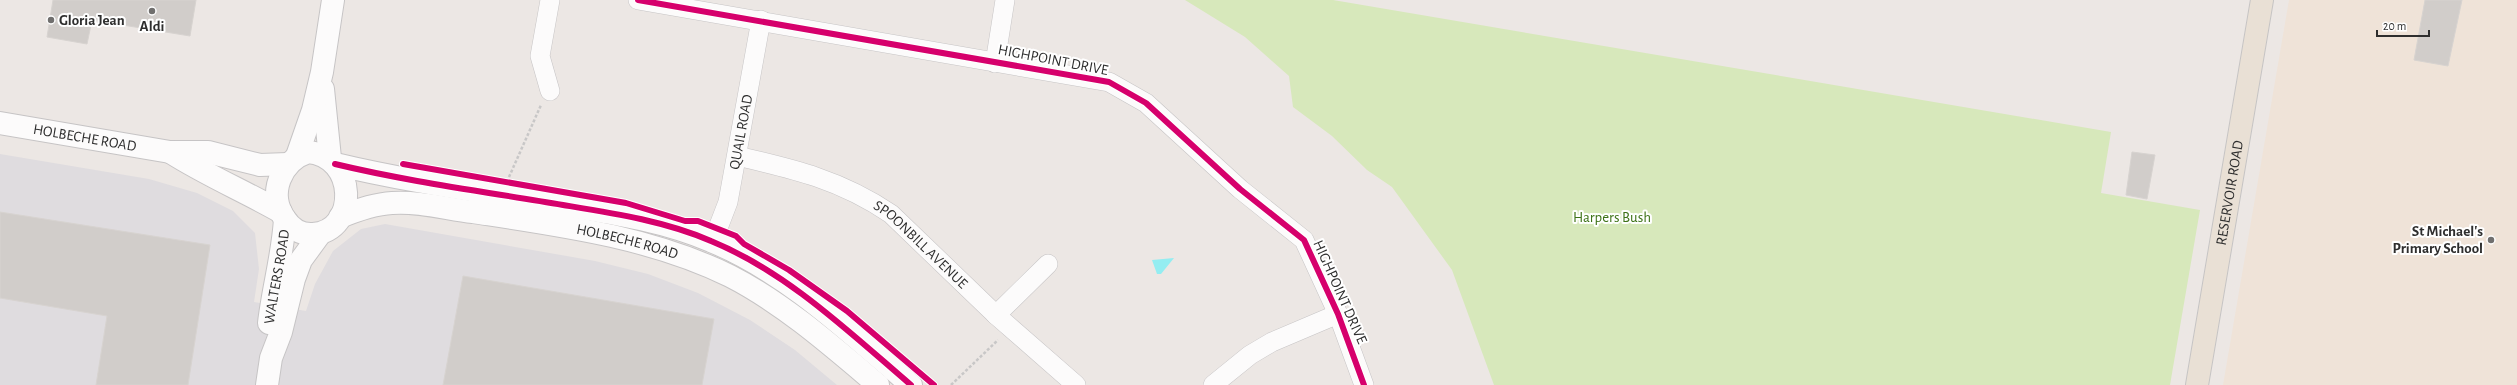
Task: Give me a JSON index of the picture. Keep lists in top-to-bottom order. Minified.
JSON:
{"streets":{"main road":["RESERVOIR ROAD"],"street":["HIGHPOINT DRIVE","QUAIL ROAD","HOLBECHE ROAD","SPOONBILL AVENUE","WALTERS ROAD"]},"crossings":[["HIGHPOINT DRIVE","QUAIL ROAD"],["QUAIL ROAD","HOLBECHE ROAD"],["QUAIL ROAD","SPOONBILL AVENUE"],["HOLBECHE ROAD","WALTERS ROAD"]],"parks":["Harpers Bush"],"places":["Aldi","Gloria Jean","St Michael's Primary School"],"scale_bar":"20 m"}
